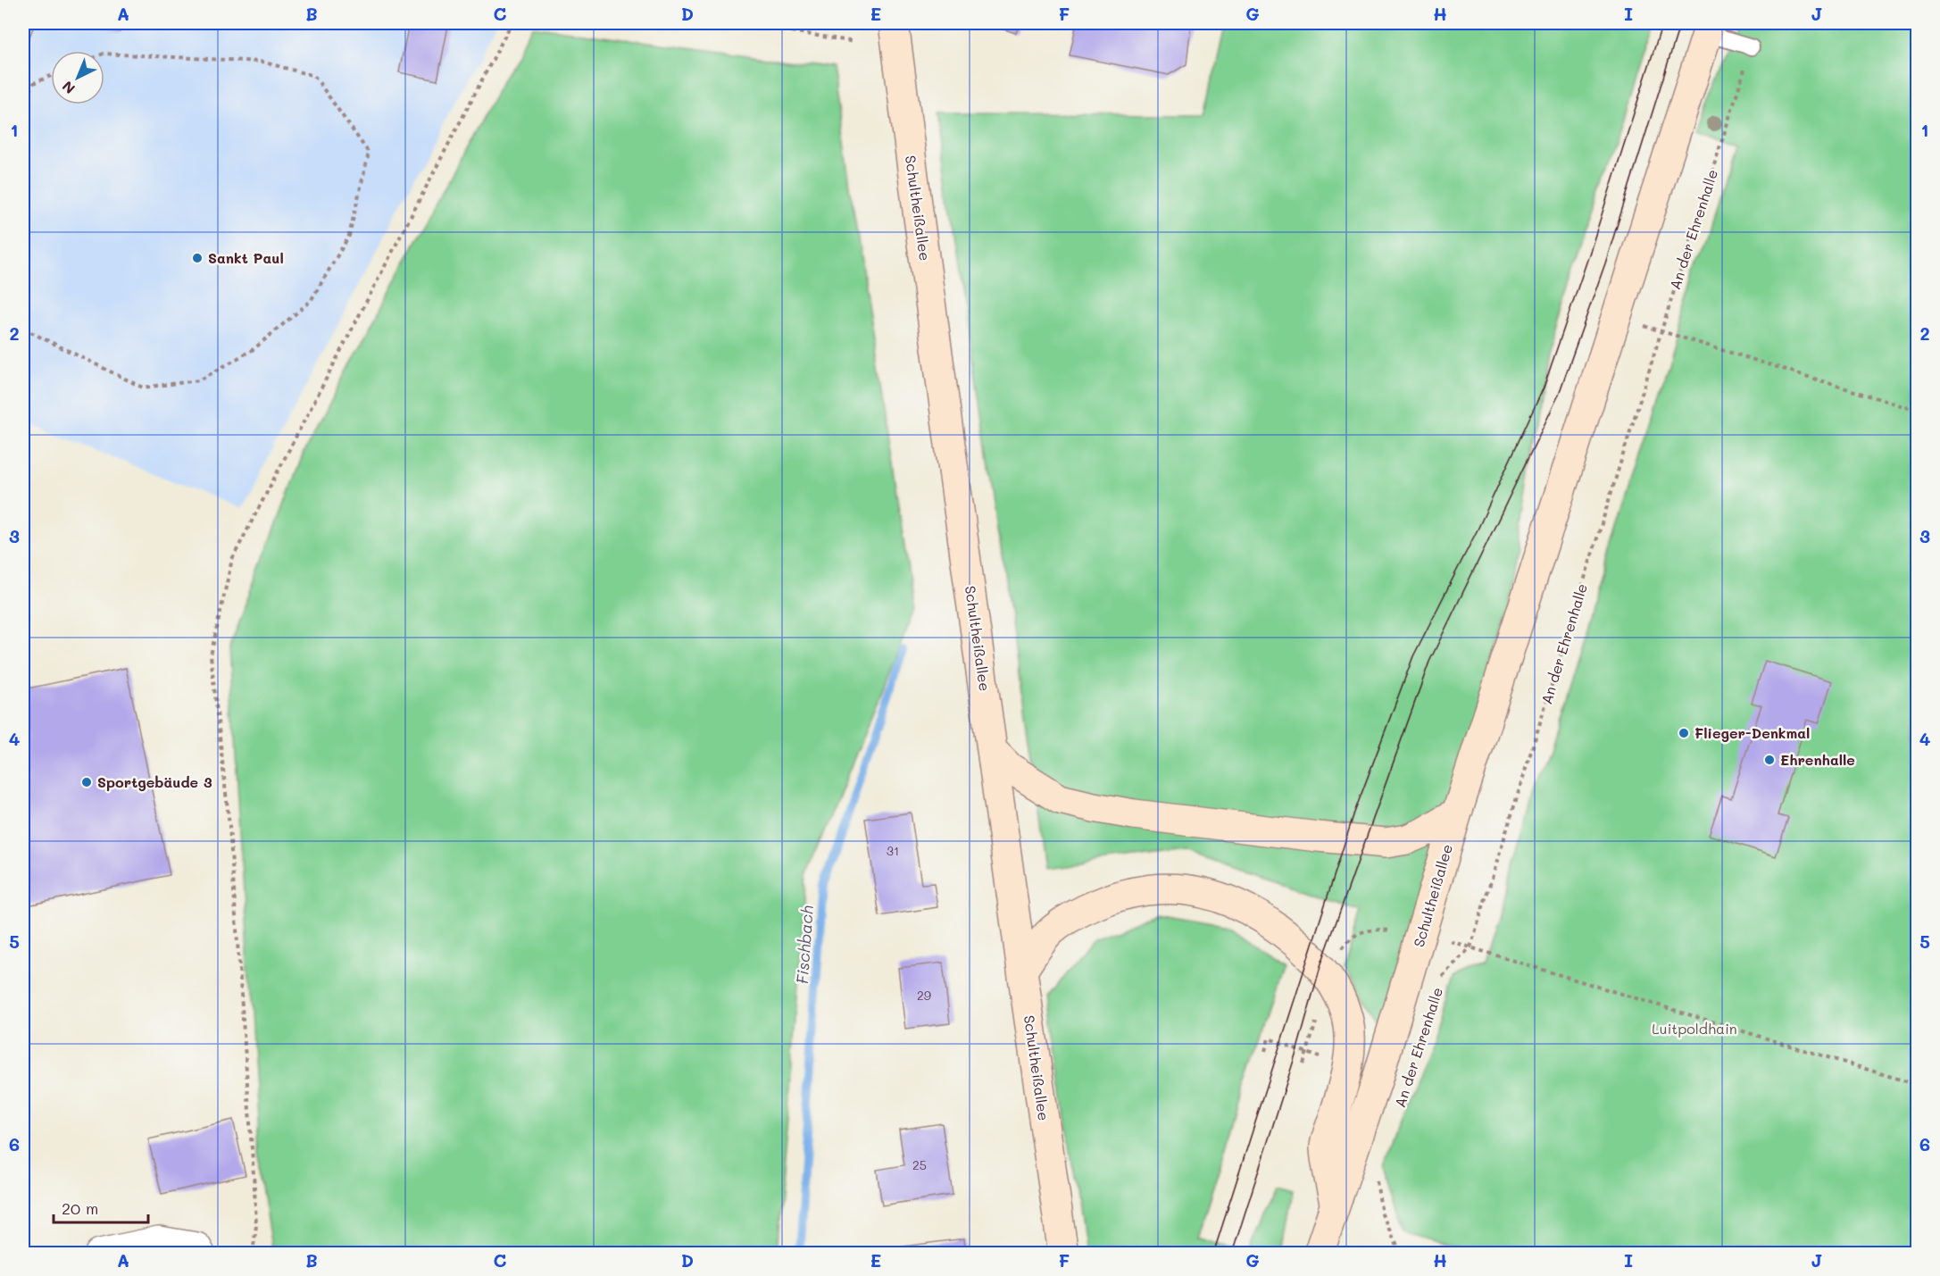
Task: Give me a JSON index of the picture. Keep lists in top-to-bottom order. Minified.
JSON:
{"streets":{"main road":["Schultheißallee"],"path":["An der Ehrenhalle"]},"water":["Fischbach"],"parks":["Luitpoldhain"],"places":["Sankt Paul","Flieger-Denkmal","Ehrenhalle","Sportgebäude 3"],"house_numbers":["31","29","25"],"scale_bar":"20 m","north":"bottom left","grid":{"columns":["A","B","C","D","E","F","G","H","I","J"],"rows":["1","2","3","4","5","6"]}}
